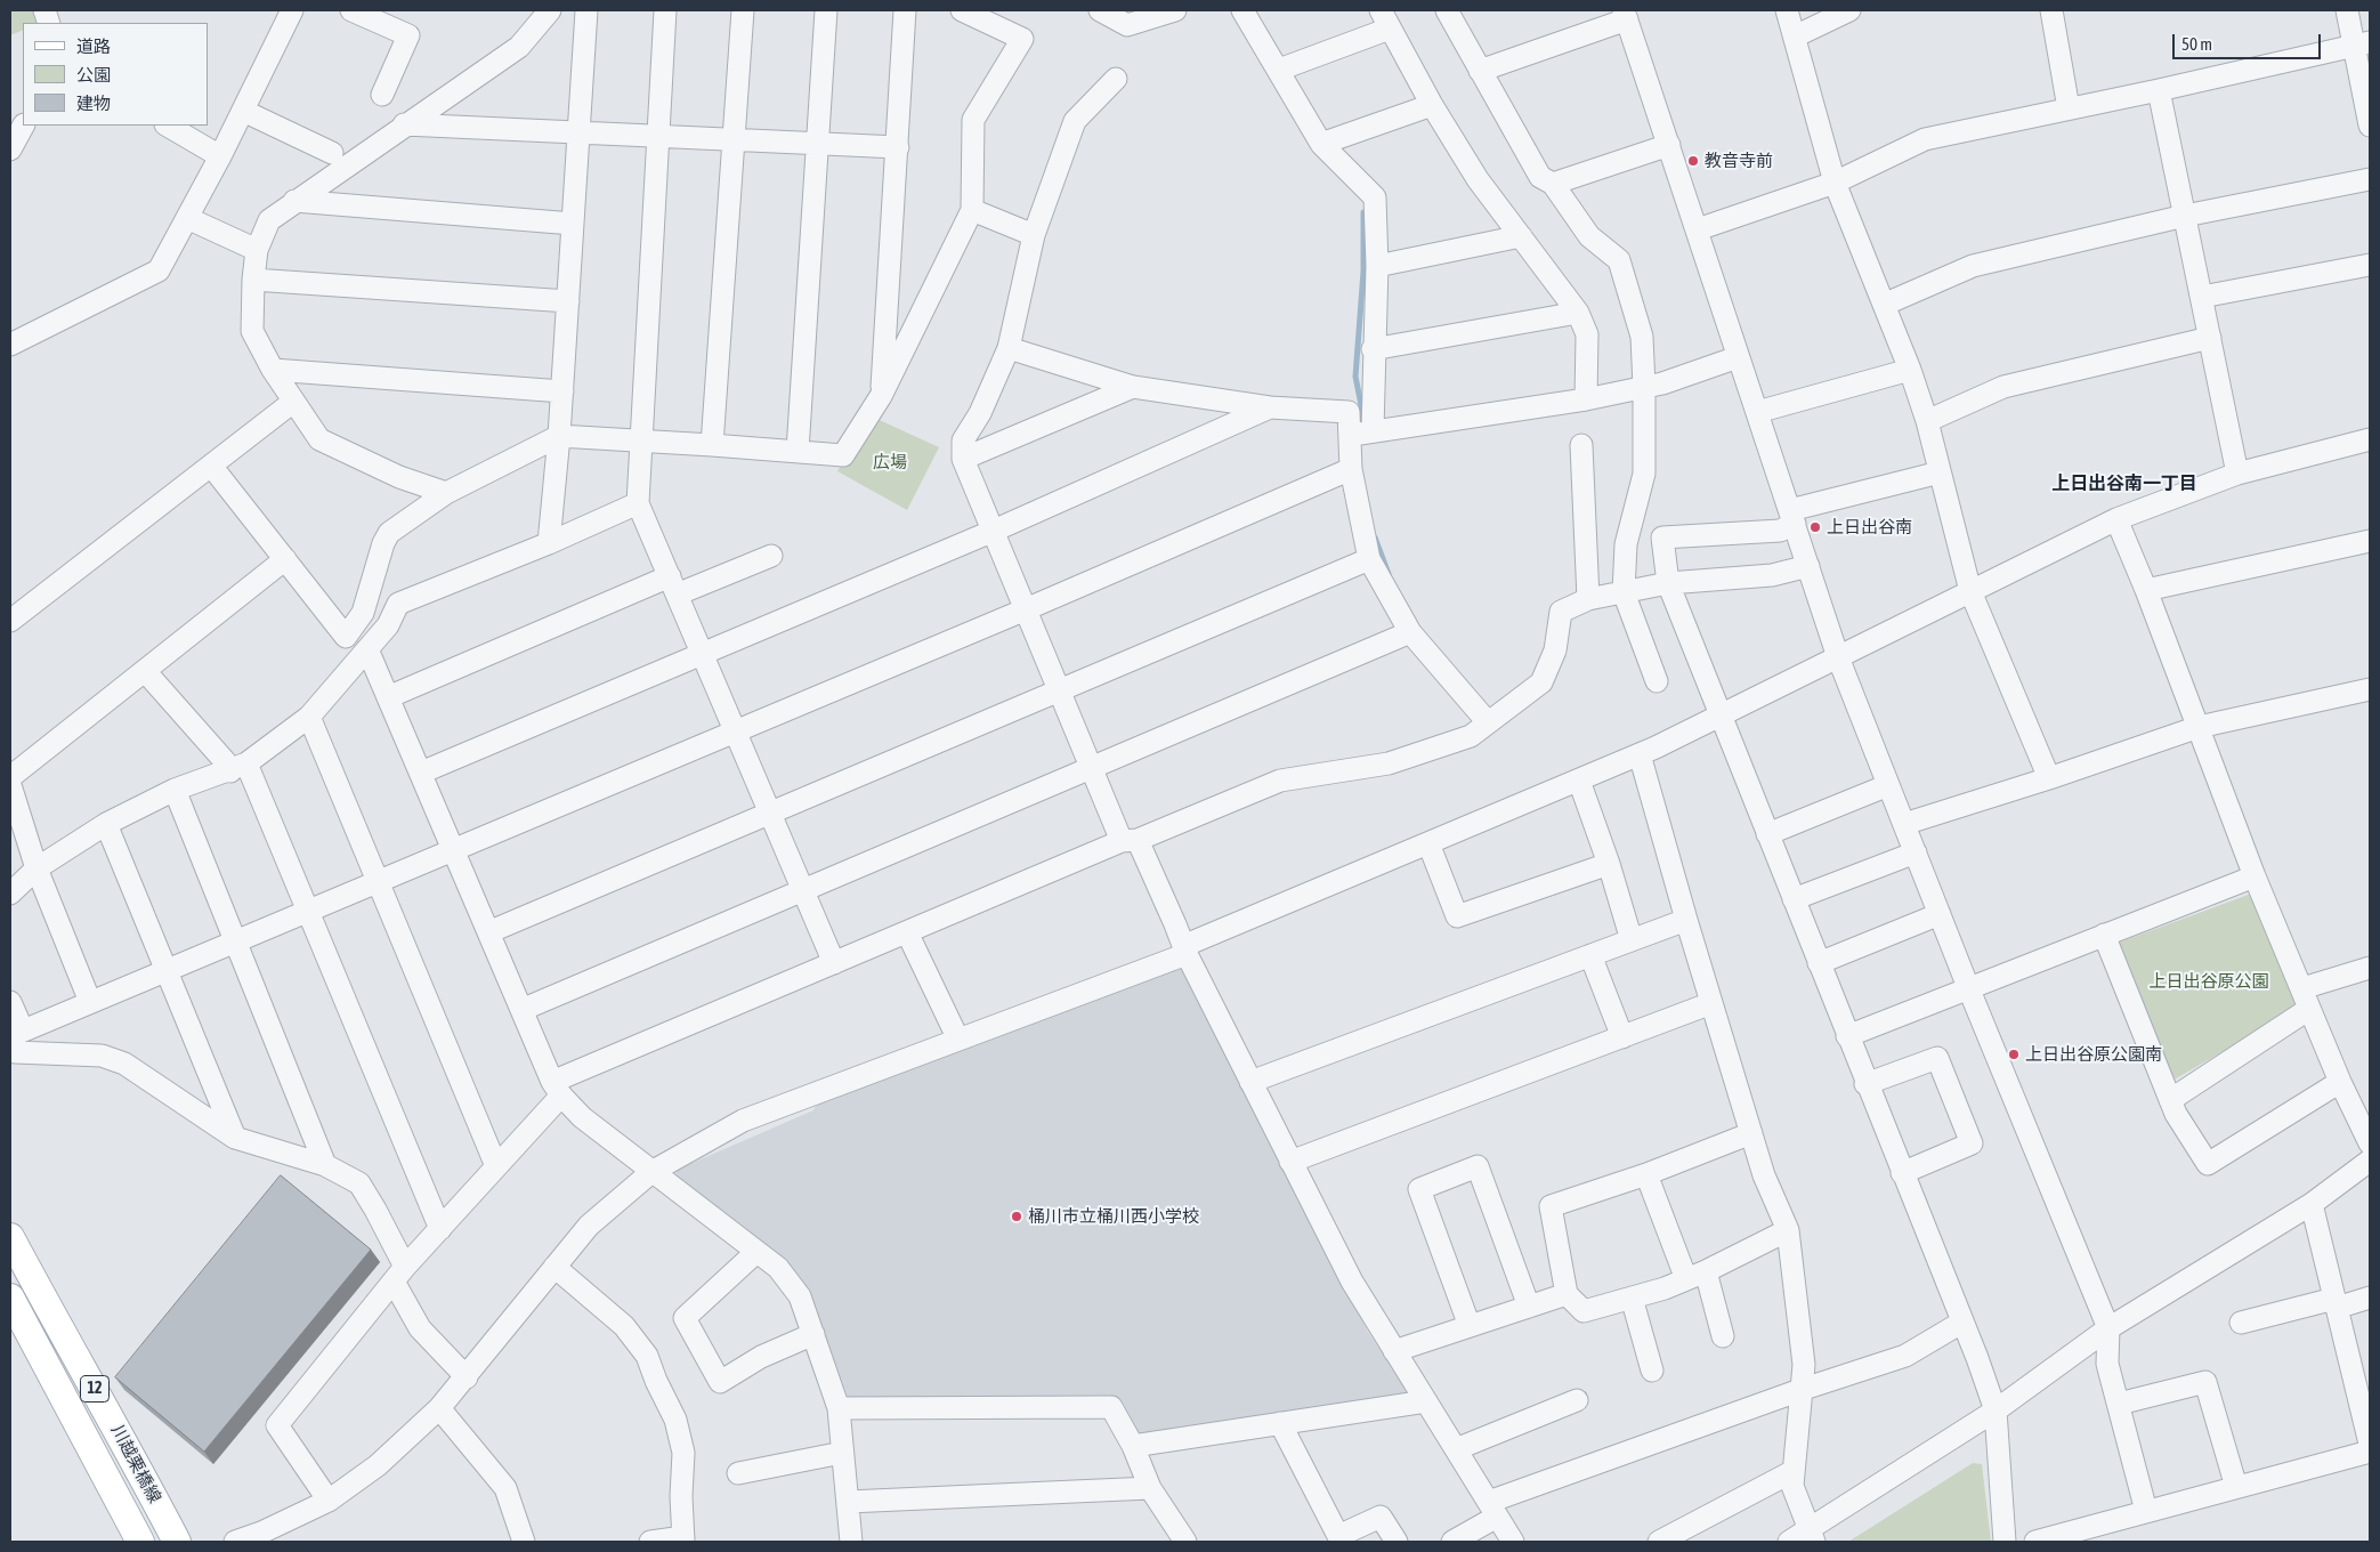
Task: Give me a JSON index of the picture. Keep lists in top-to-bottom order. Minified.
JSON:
{"streets":{"main road":["12","川越栗橋線"]},"districts":["上日出谷南一丁目"],"parks":["広場","上日出谷原公園"],"places":["教音寺前","上日出谷南","上日出谷原公園南","桶川市立桶川西小学校"],"legend":["道路","公園","建物"],"scale_bar":"50 m"}
